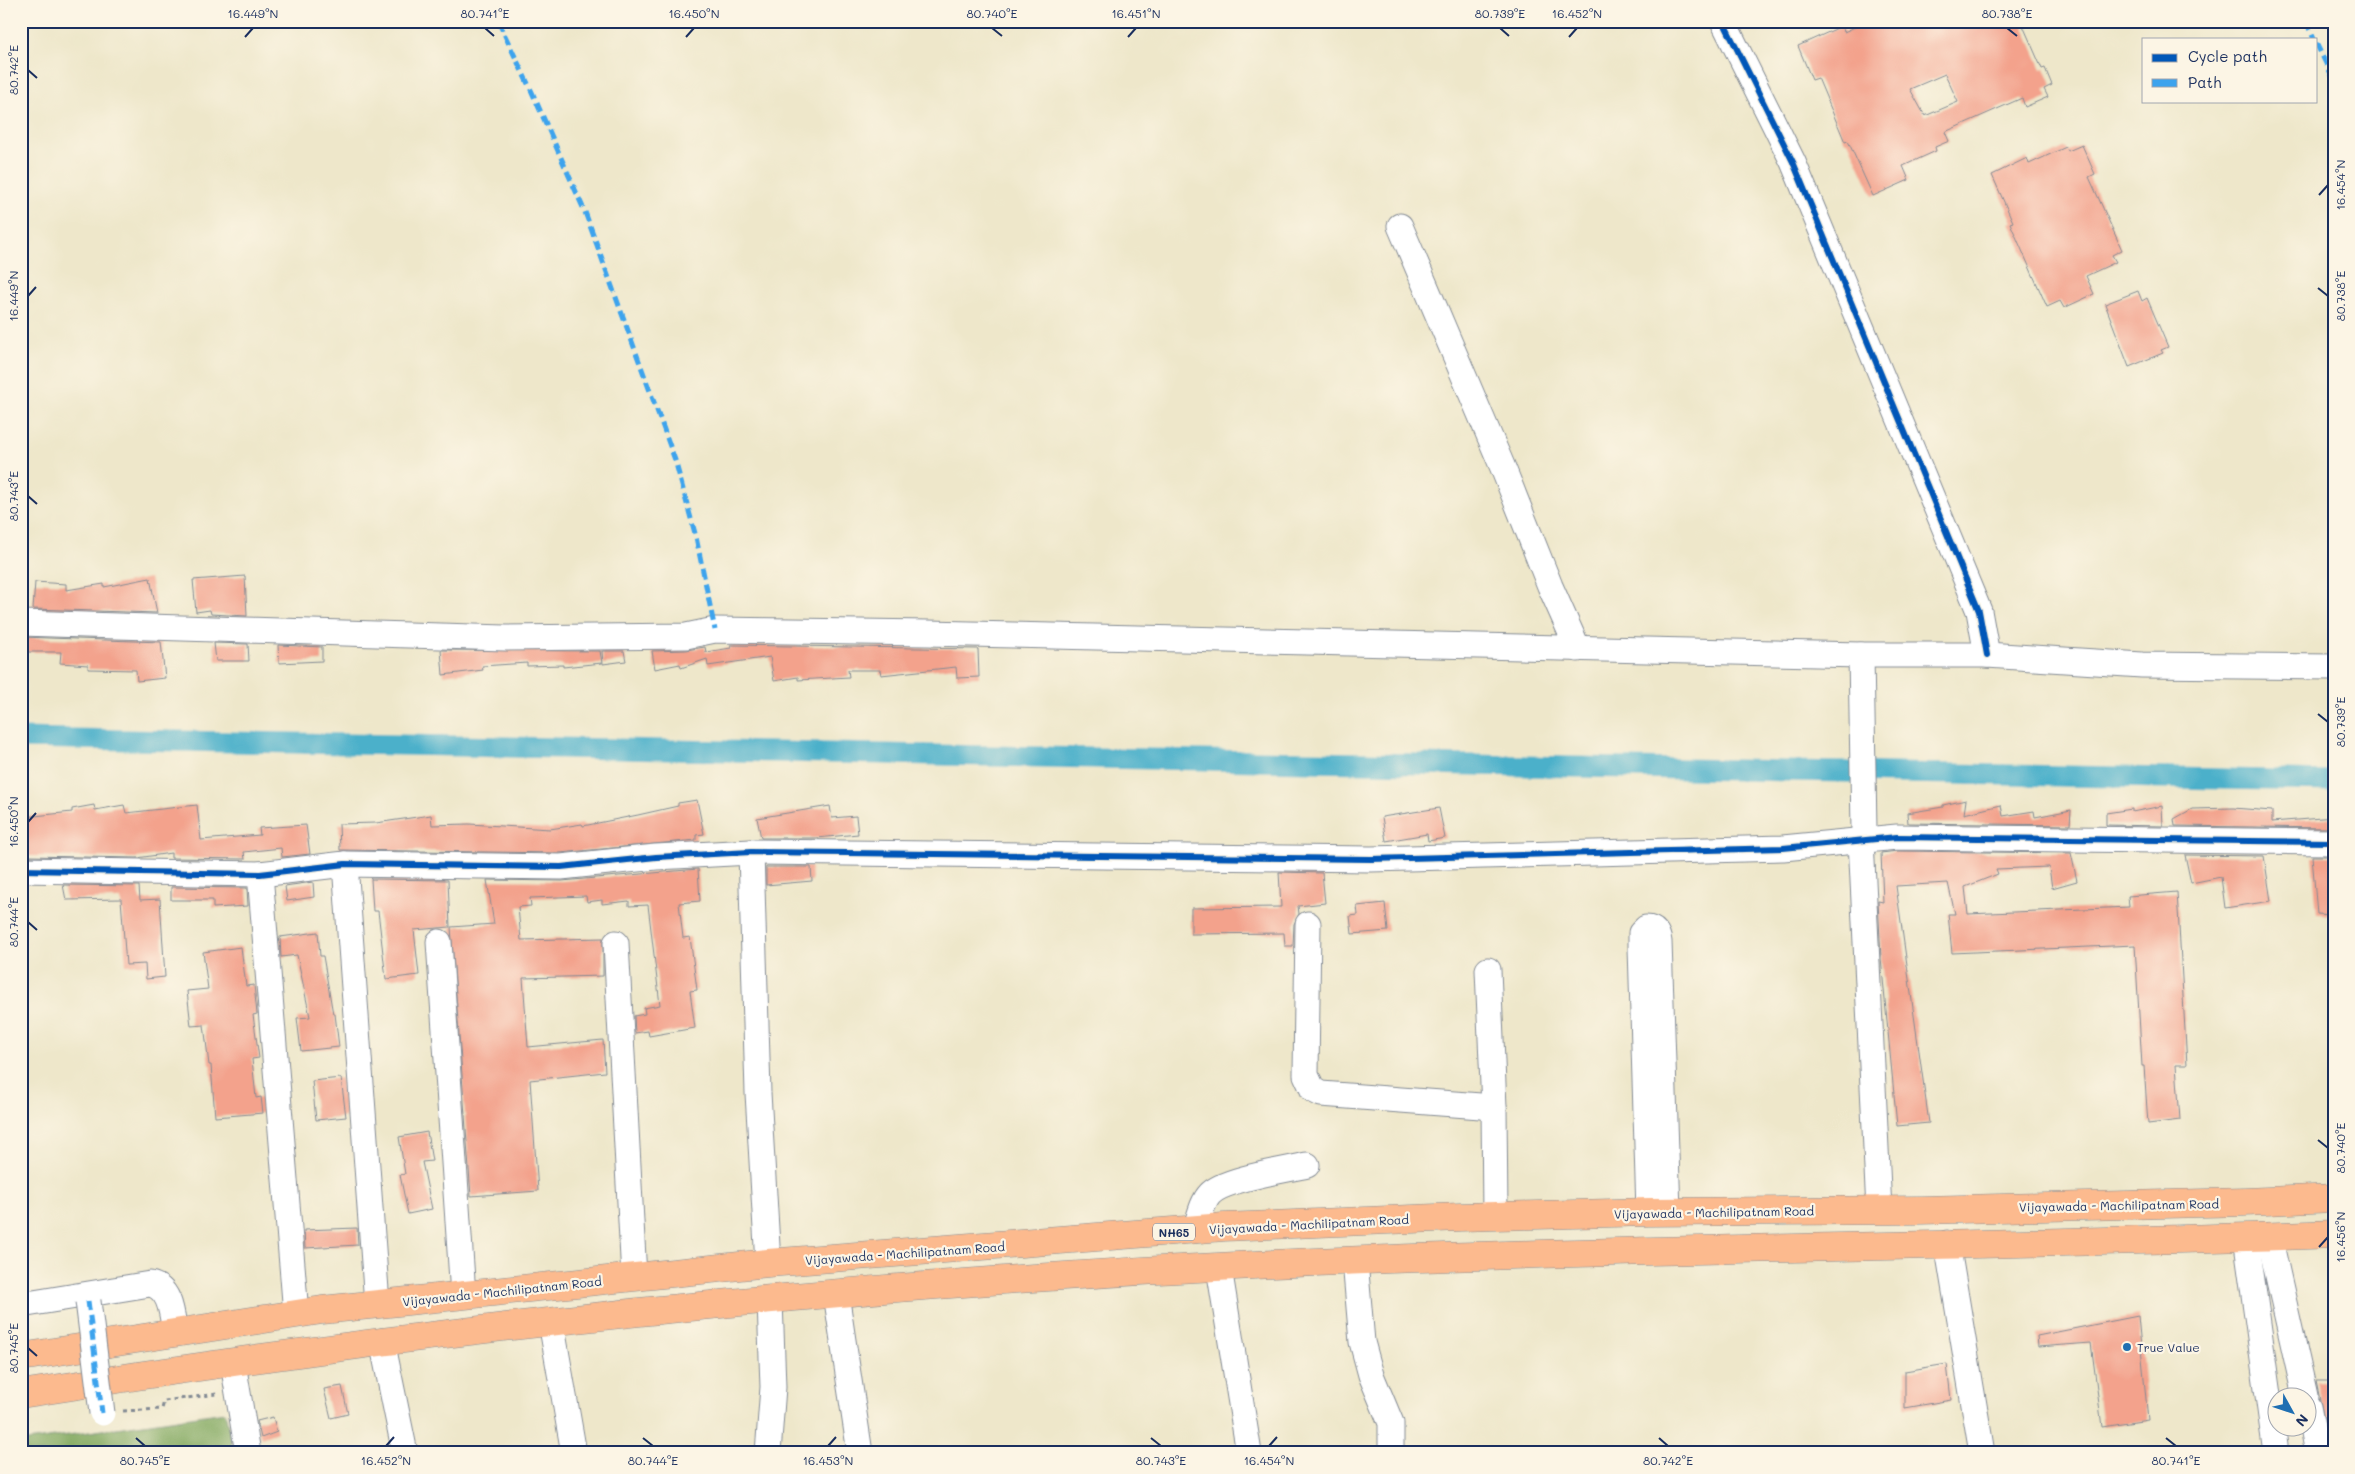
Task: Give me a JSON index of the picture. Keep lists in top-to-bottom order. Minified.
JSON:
{"streets":{"highway":["Vijayawada - Machilipatnam Road","NH65"]},"places":["True Value"],"legend":["Cycle path","Path"],"north":"bottom right","coordinates":["16.449°N","80.741°E","16.450°N","80.740°E","16.451°N","80.739°E","16.452°N","80.738°E","80.742°E","16.454°N","80.743°E","80.744°E","16.456°N","80.745°E","16.453°N"]}
